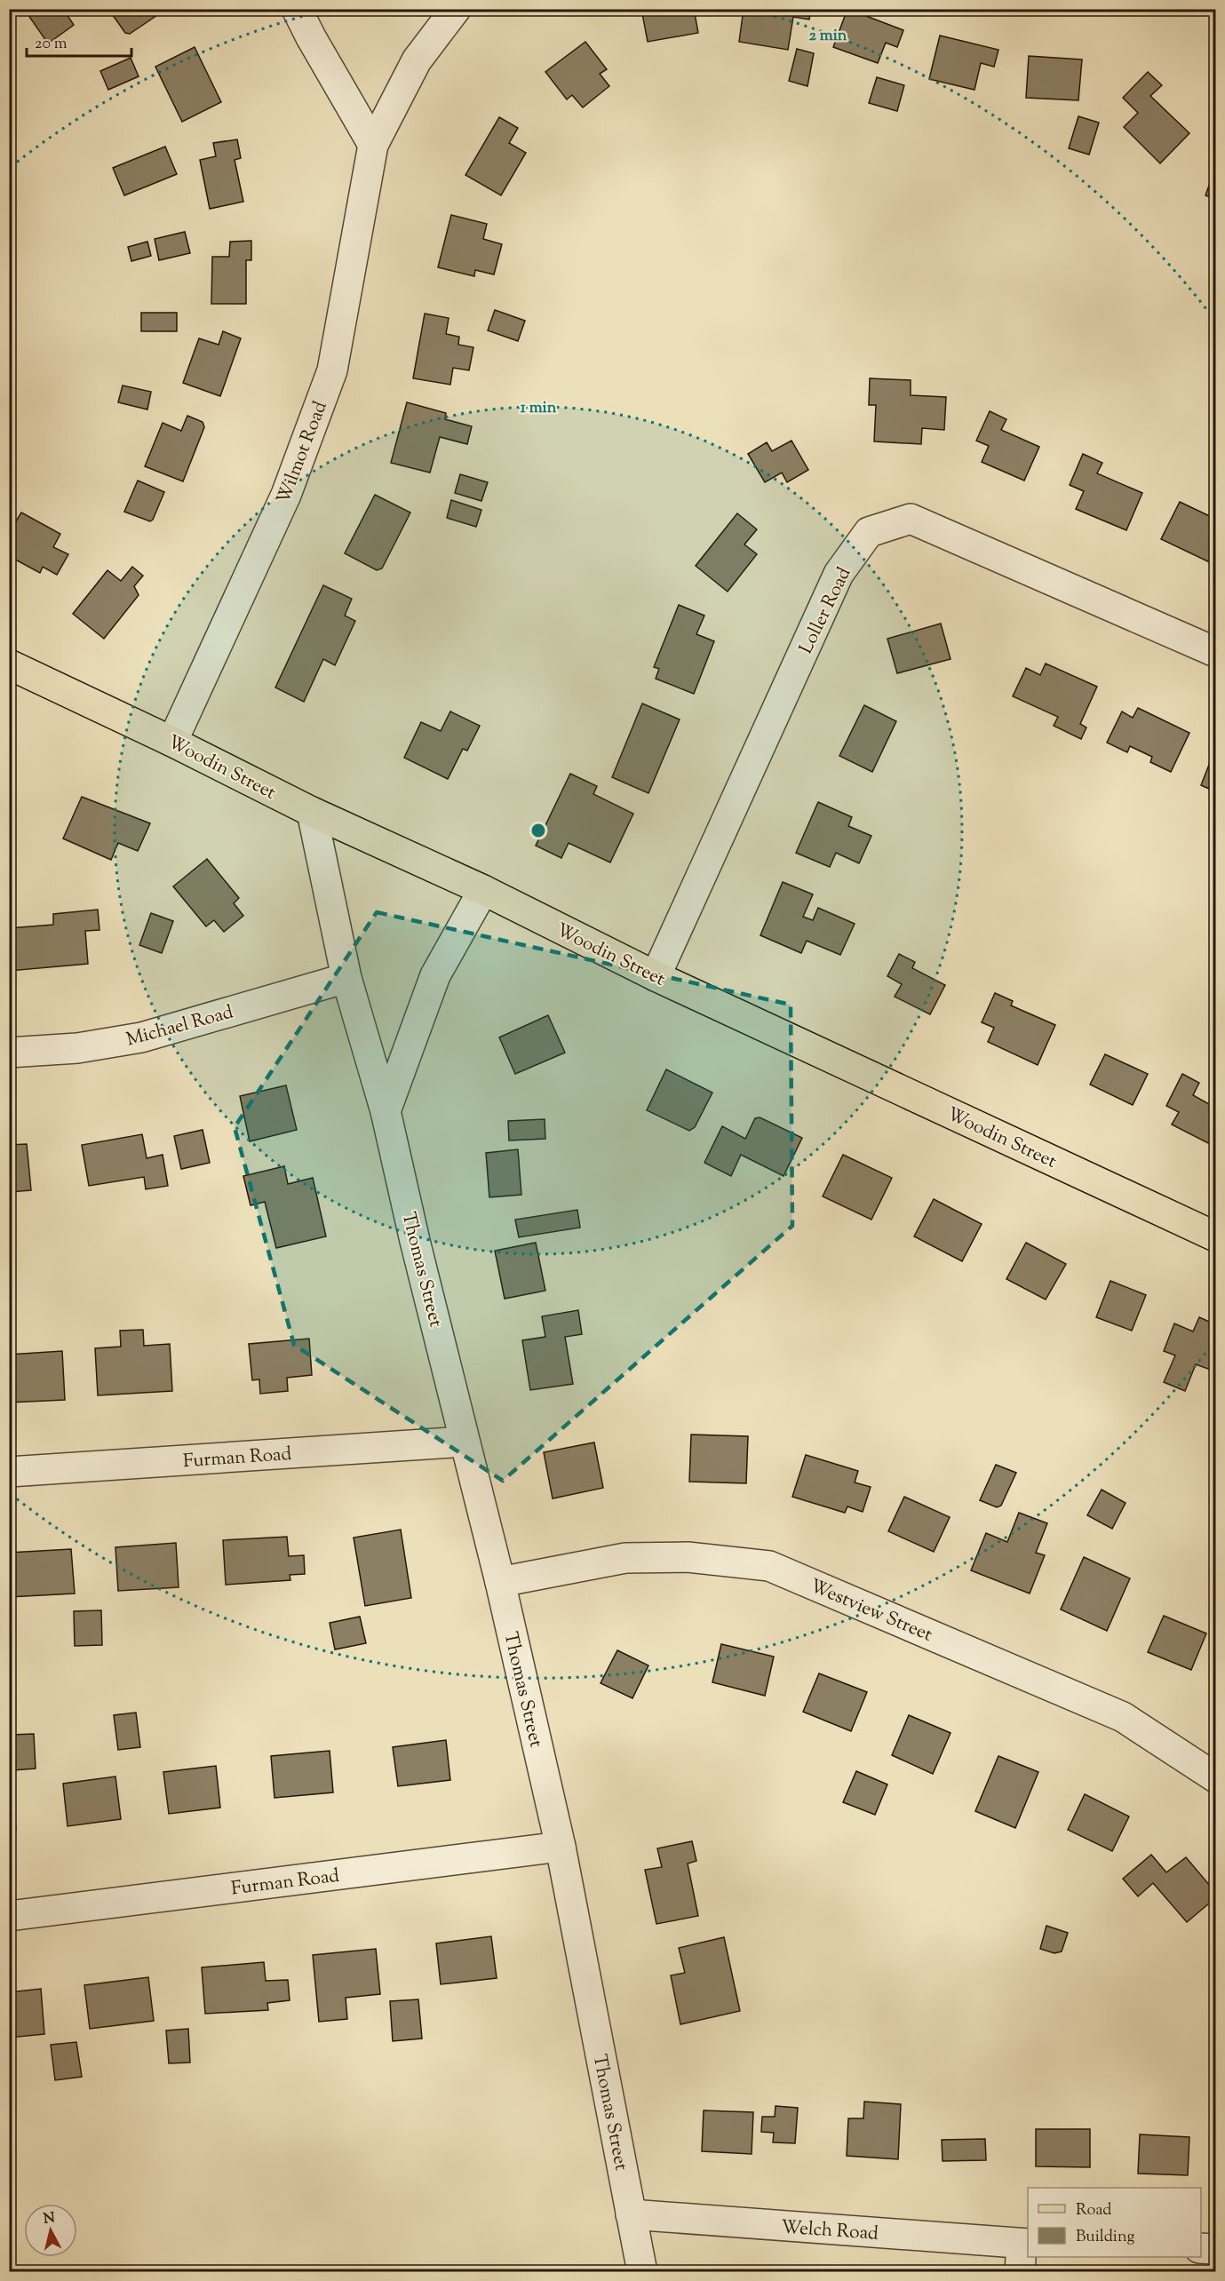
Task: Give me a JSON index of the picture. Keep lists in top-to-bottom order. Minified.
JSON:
{"streets":{"main road":["Woodin Street"],"street":["Wilmot Road","Loller Road","Michael Road","Thomas Street","Furman Road","Westview Street","Welch Road"]},"crossings":[["Wilmot Road","Woodin Street"],["Loller Road","Woodin Street"],["Woodin Street","Thomas Street"],["Michael Road","Thomas Street"],["Thomas Street","Furman Road"],["Thomas Street","Westview Street"],["Thomas Street","Welch Road"]],"legend":["Road","Building"],"scale_bar":"20 m","north":"top","rings":["2 min","1 min"]}
